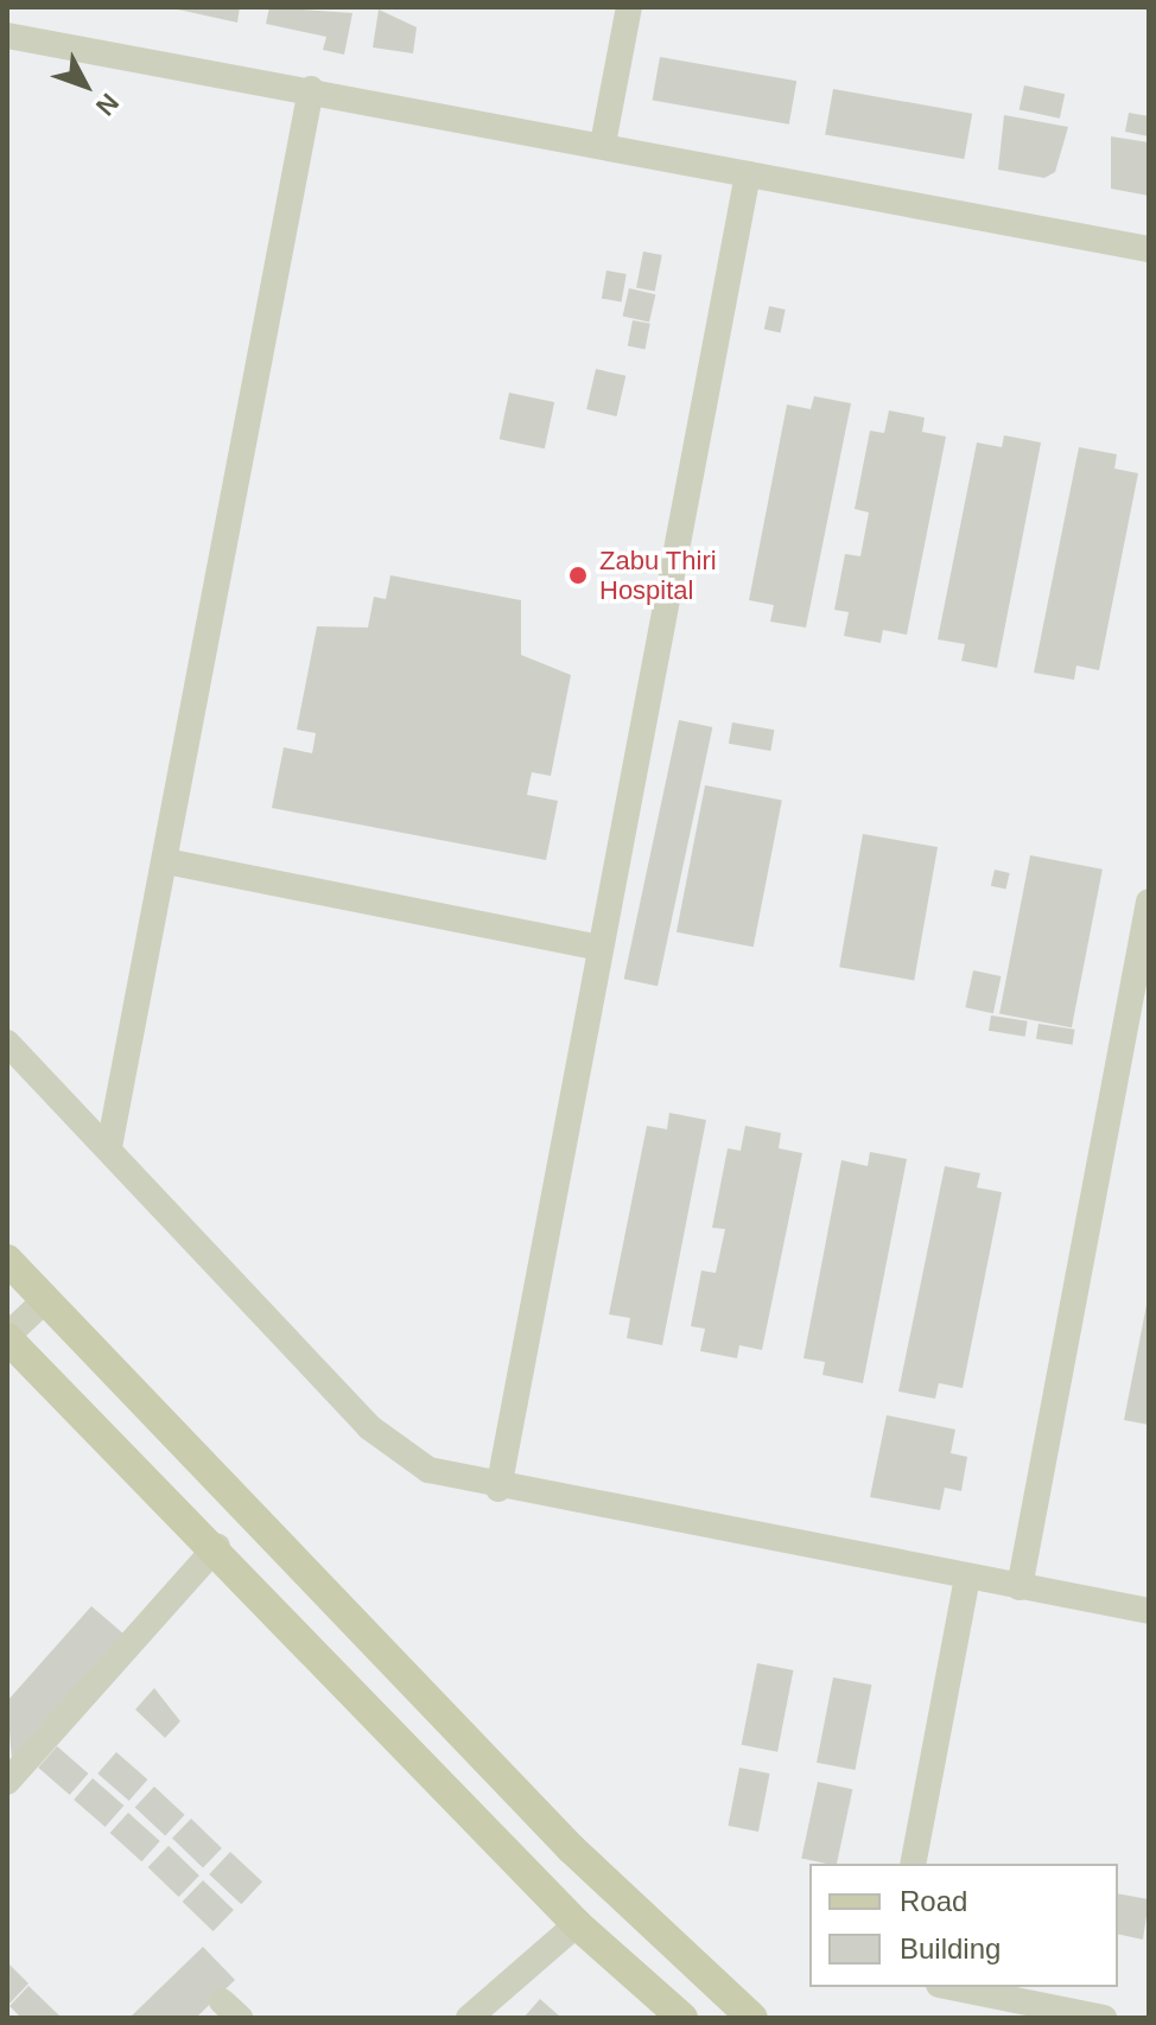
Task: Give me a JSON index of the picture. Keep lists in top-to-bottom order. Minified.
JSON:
{"places":["Zabu Thiri Hospital"],"legend":["Road","Building"],"north":"bottom right"}
